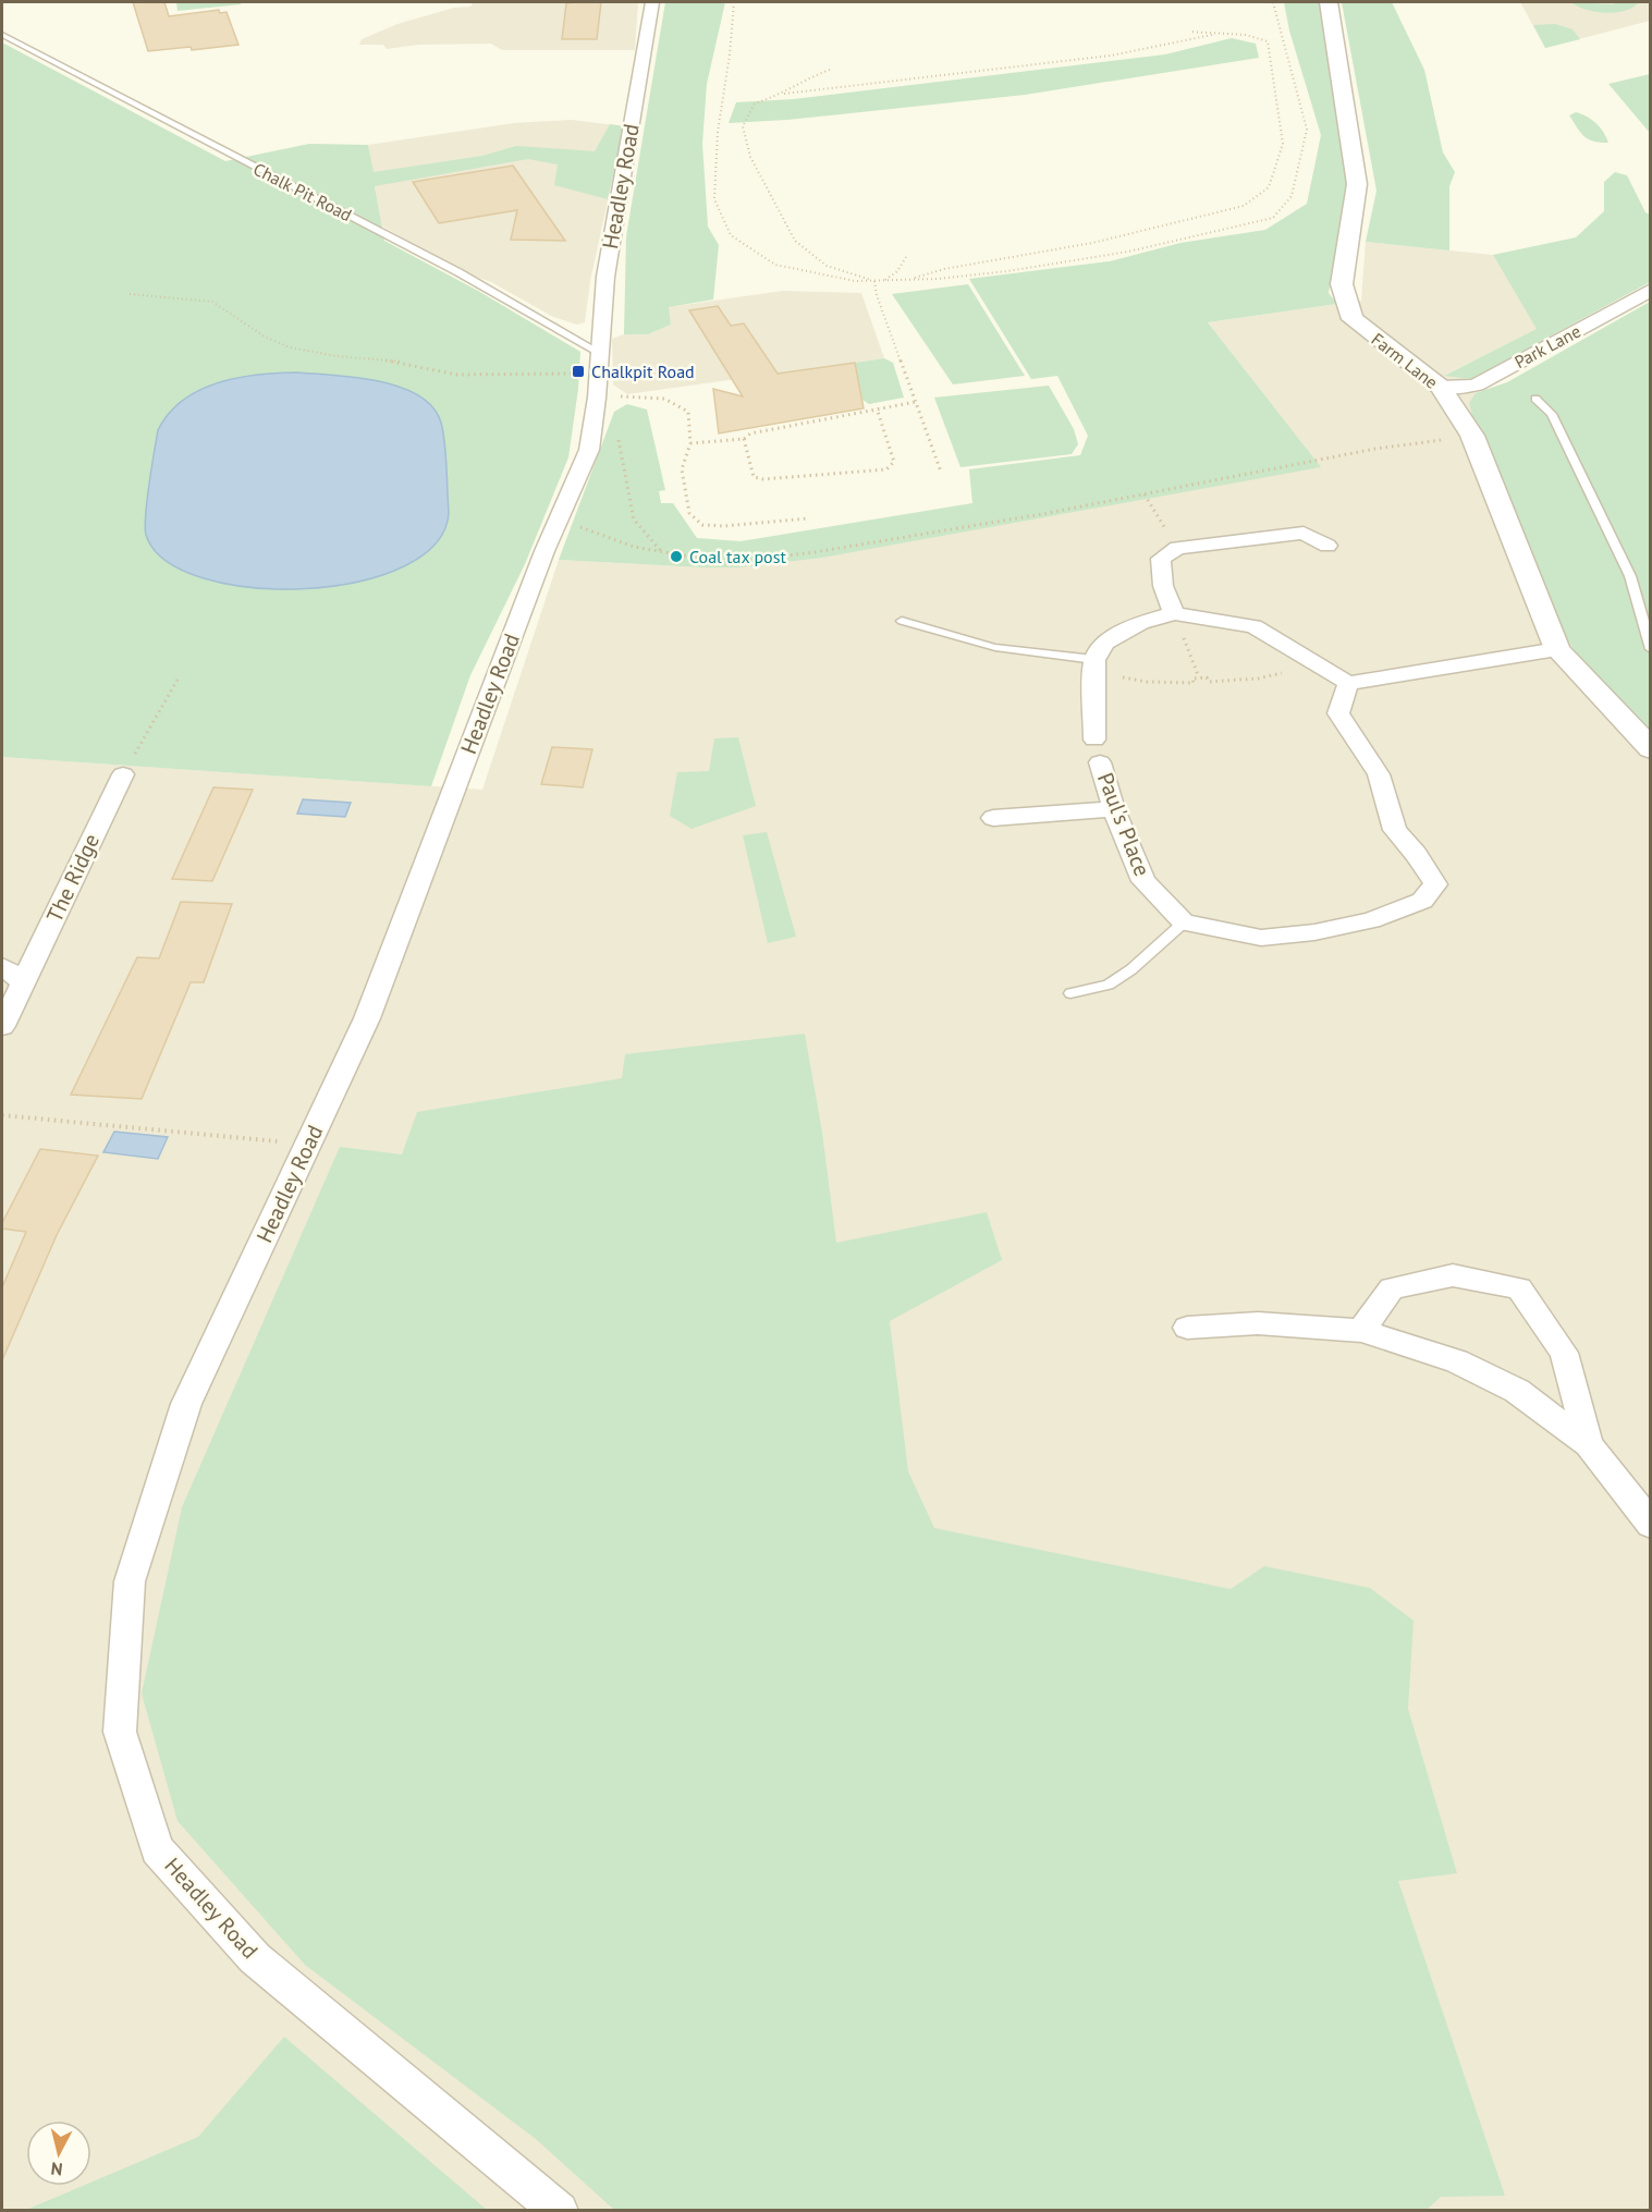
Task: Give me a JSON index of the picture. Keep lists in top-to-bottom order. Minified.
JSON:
{"streets":{"street":["Headley Road","Park Lane","Farm Lane","Paul's Place","The Ridge"],"lane":["Chalk Pit Road"]},"crossings":[["Headley Road","Chalk Pit Road"],["Park Lane","Farm Lane"]],"places":{"transit":["Chalkpit Road"],"other":["Coal tax post"]},"north":"bottom"}
